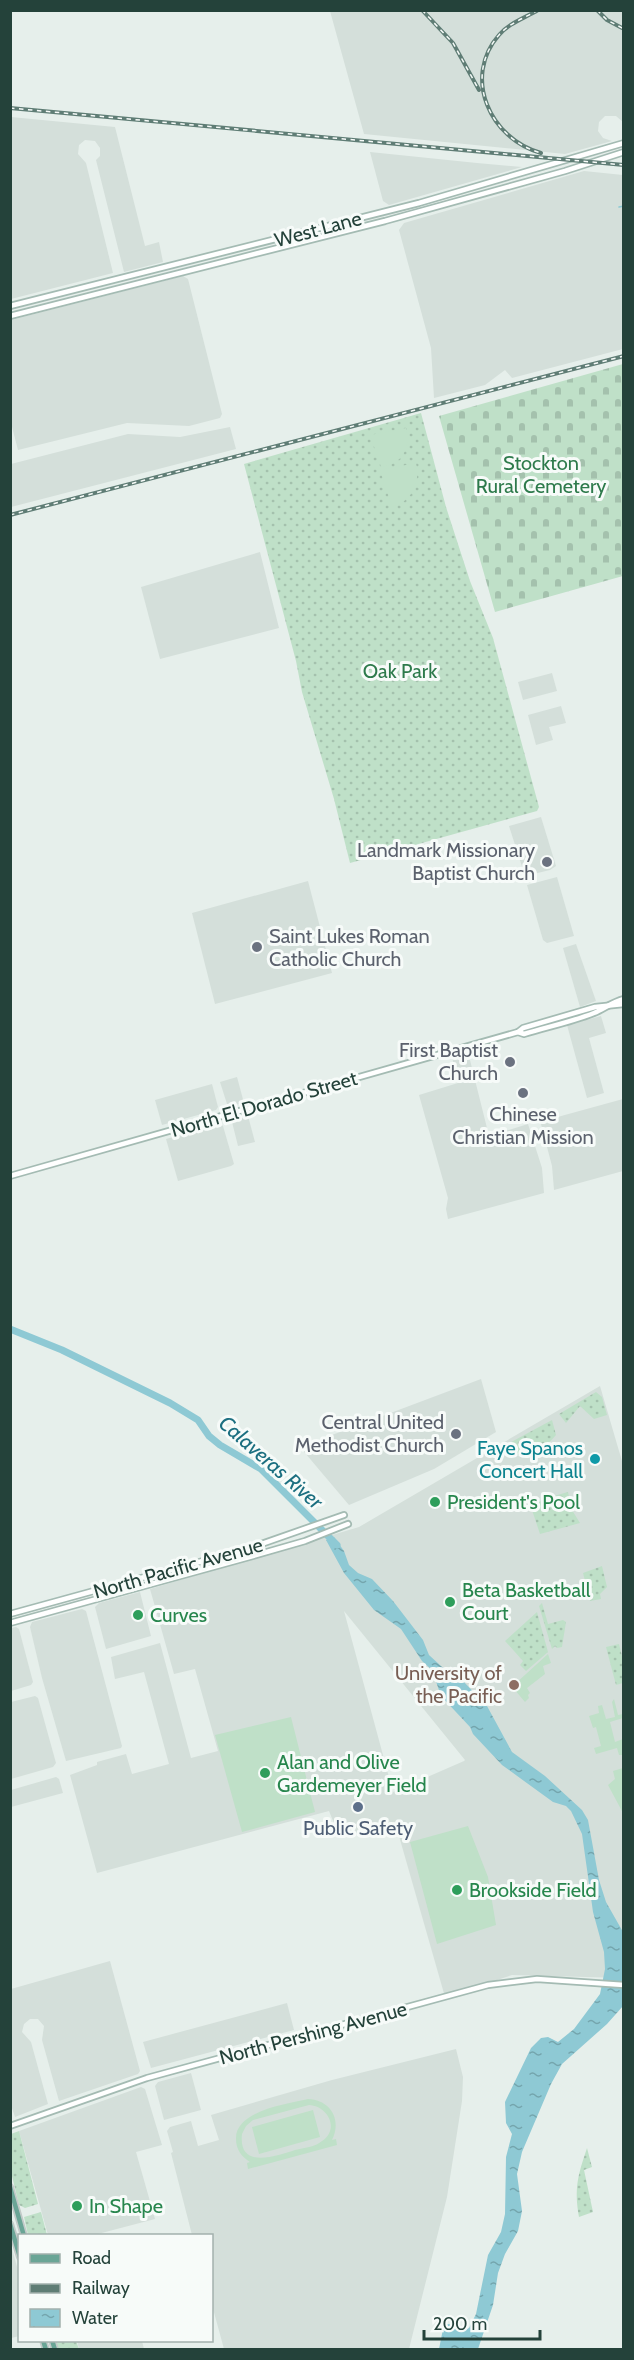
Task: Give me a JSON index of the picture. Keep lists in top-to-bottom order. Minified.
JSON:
{"streets":{"main road":["West Lane","North El Dorado Street","North Pacific Avenue","North Pershing Avenue"]},"water":["Calaveras River"],"parks":["Stockton Rural Cemetery","Oak Park"],"places":["Landmark Missionary Baptist Church","Saint Lukes Roman Catholic Church","First Baptist Church","Chinese Christian Mission","Central United Methodist Church","Faye Spanos Concert Hall","President's Pool","Beta Basketball Court","Curves","University of the Pacific","Alan and Olive Gardemeyer Field","Public Safety","Brookside Field","In Shape"],"legend":["Road","Railway","Water"],"scale_bar":"200 m"}
